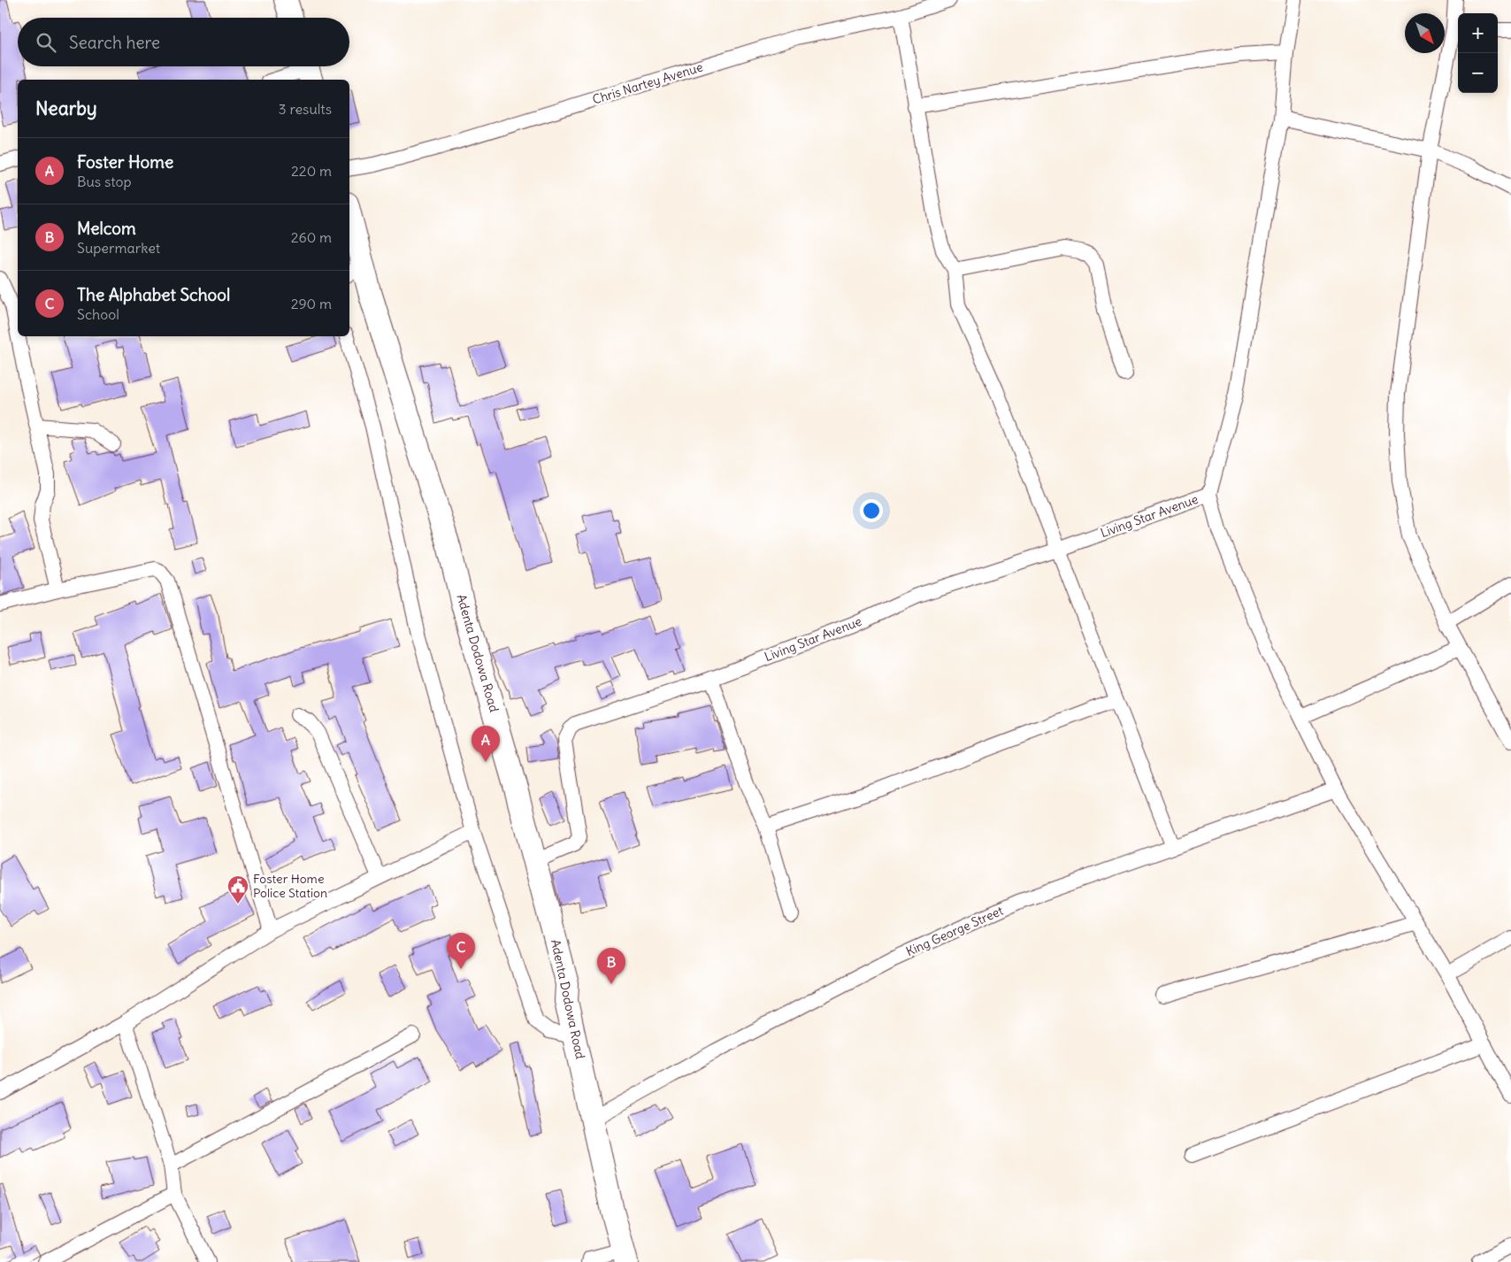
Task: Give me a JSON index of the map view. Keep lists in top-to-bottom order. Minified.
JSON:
{"streets":{"main road":["Adenta Dodowa Road"],"street":["Chris Nartey Avenue","Living Star Avenue","King George Street"]},"crossings":[["Living Star Avenue","Adenta Dodowa Road"],["Adenta Dodowa Road","King George Street"]],"places":{"public building":["Foster Home Police Station"]},"north":"bottom right","page":{"map_buttons":["+","−"],"search":"Search here","heading":["Nearby","3 results"],"list":[{"mark":"A","name":"Foster Home","note":"Bus stop","value":"220 m"},{"mark":"B","name":"Melcom","note":"Supermarket","value":"260 m"},{"mark":"C","name":"The Alphabet School","note":"School","value":"290 m"}],"pins":["A","C","B"]}}
